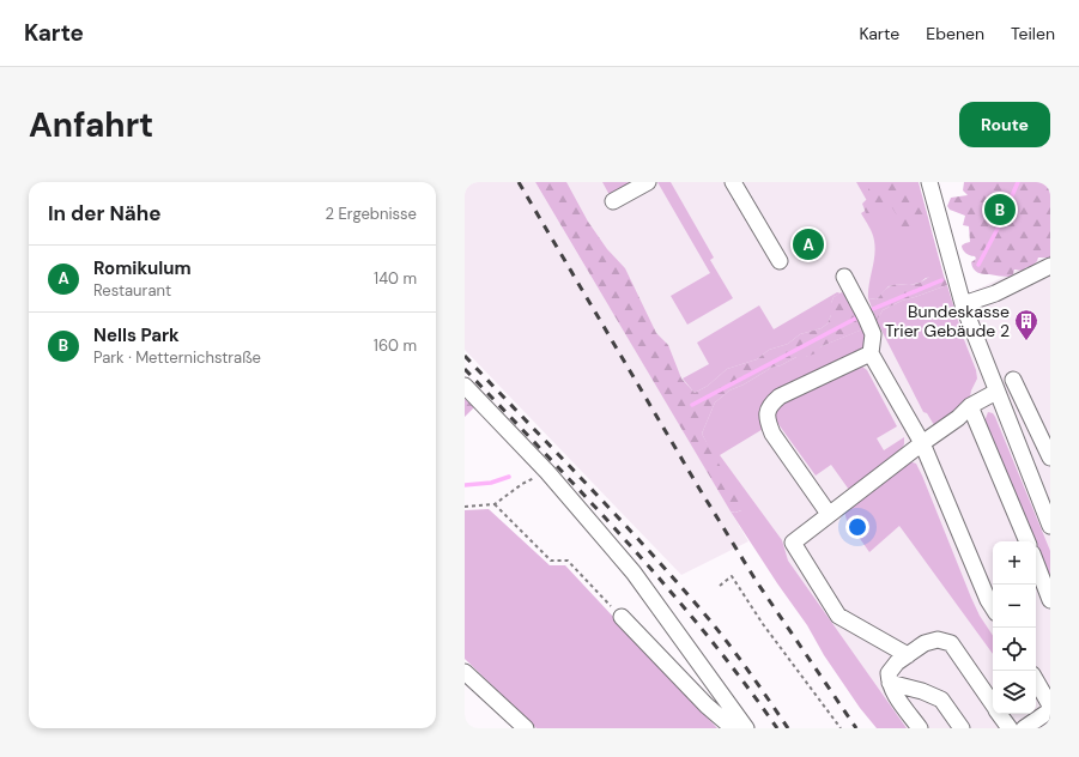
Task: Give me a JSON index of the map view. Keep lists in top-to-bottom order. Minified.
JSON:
{"places":{"building":["Bundeskasse Trier Gebäude 2"]},"page":{"header":"Karte","nav":["Karte","Ebenen","Teilen"],"buttons":"Route","title":"Anfahrt","heading":["In der Nähe","2 Ergebnisse"],"pins":["B","A"],"list":[{"mark":"A","name":"Romikulum","note":"Restaurant","value":"140 m"},{"mark":"B","name":"Nells Park","note":"Park · Metternichstraße","value":"160 m"}],"map_buttons":["+","−"]}}
